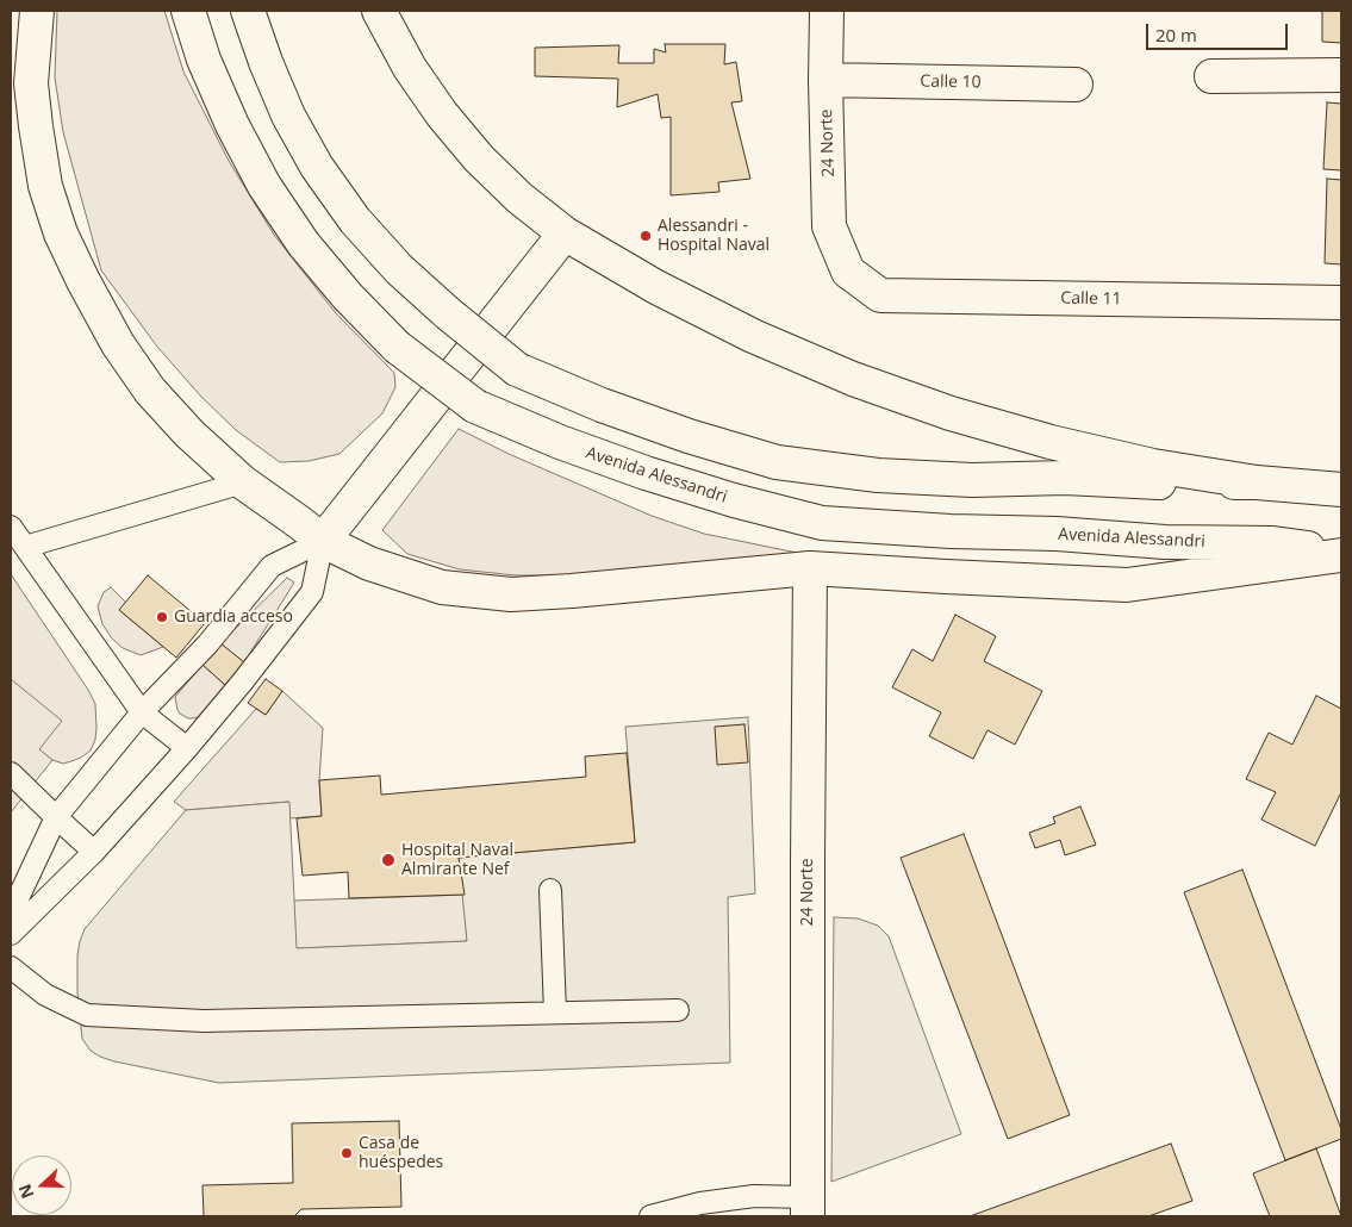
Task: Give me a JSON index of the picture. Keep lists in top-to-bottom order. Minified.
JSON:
{"streets":{"main road":["Calle 10","24 Norte","Calle 11","Avenida Alessandri"]},"crossings":[["Calle 10","24 Norte"],["24 Norte","Calle 11"]],"places":["Alessandri - Hospital Naval","Guardia acceso","Hospital Naval Almirante Nef","Casa de huéspedes"],"scale_bar":"20 m","north":"left"}
